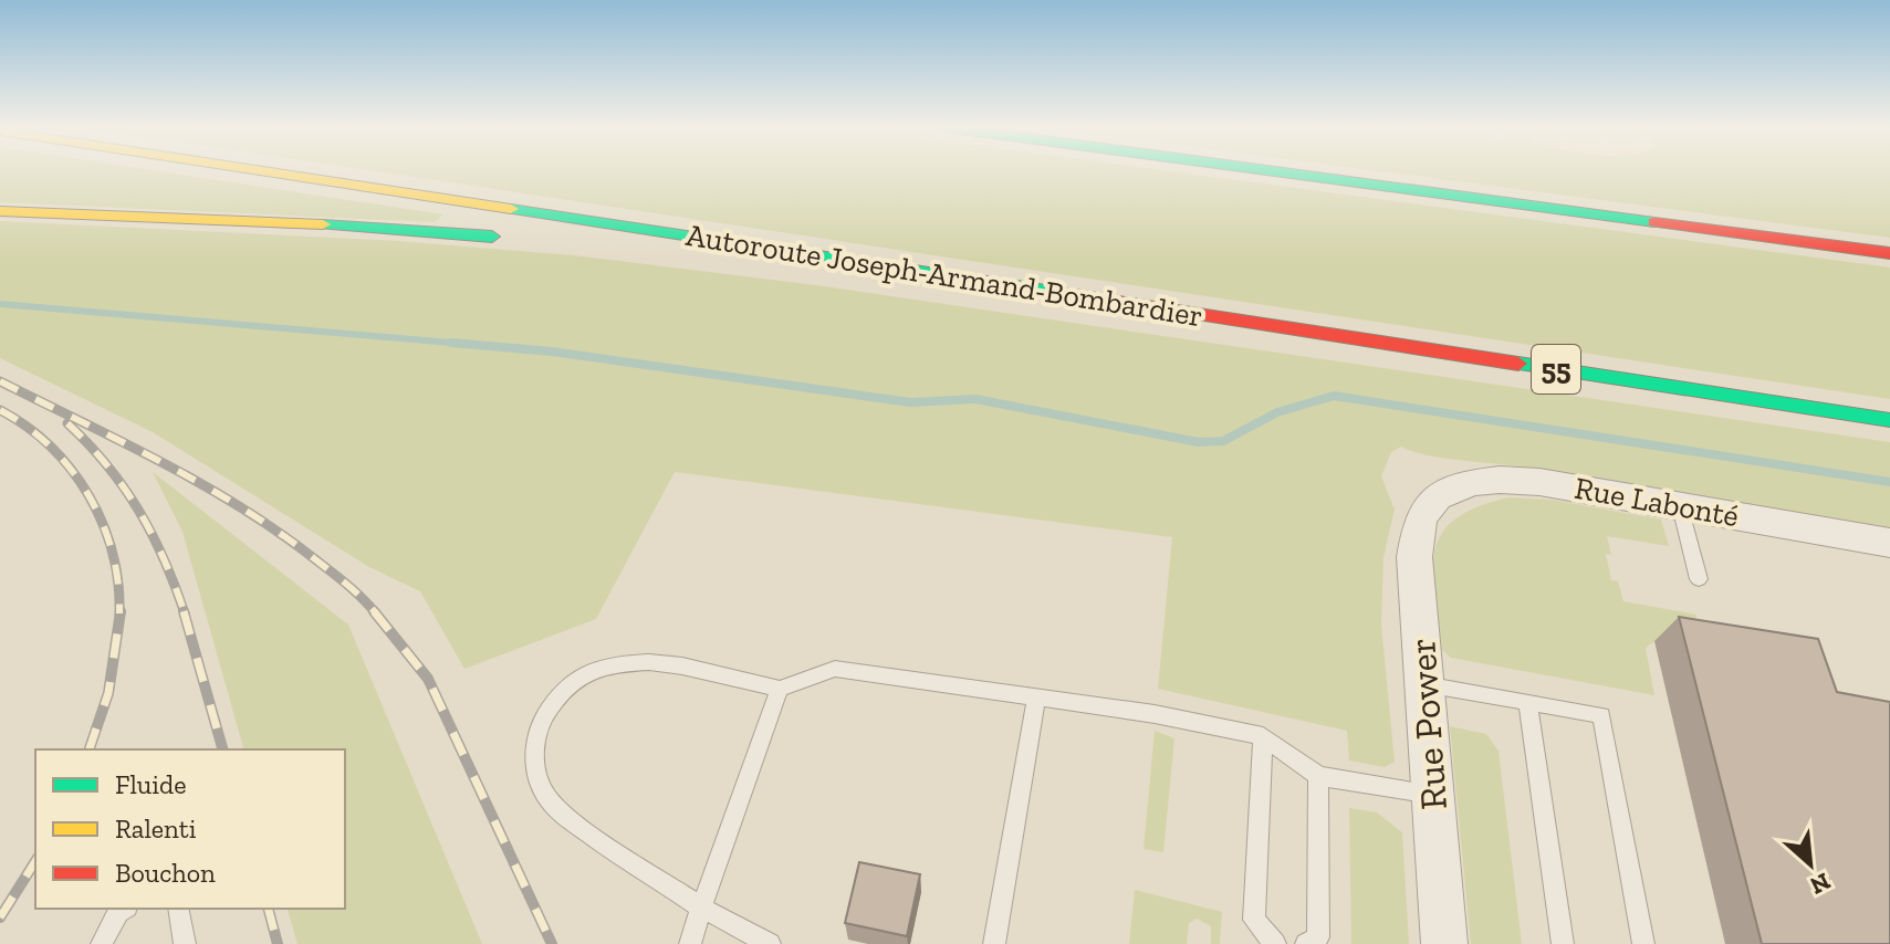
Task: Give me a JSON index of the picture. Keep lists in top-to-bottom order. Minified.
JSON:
{"streets":{"highway":["Autoroute Joseph-Armand-Bombardier","55"],"street":["Rue Labonté","Rue Power"]},"crossings":[["Rue Labonté","Rue Power"]],"legend":["Fluide","Ralenti","Bouchon"],"north":"bottom right"}
